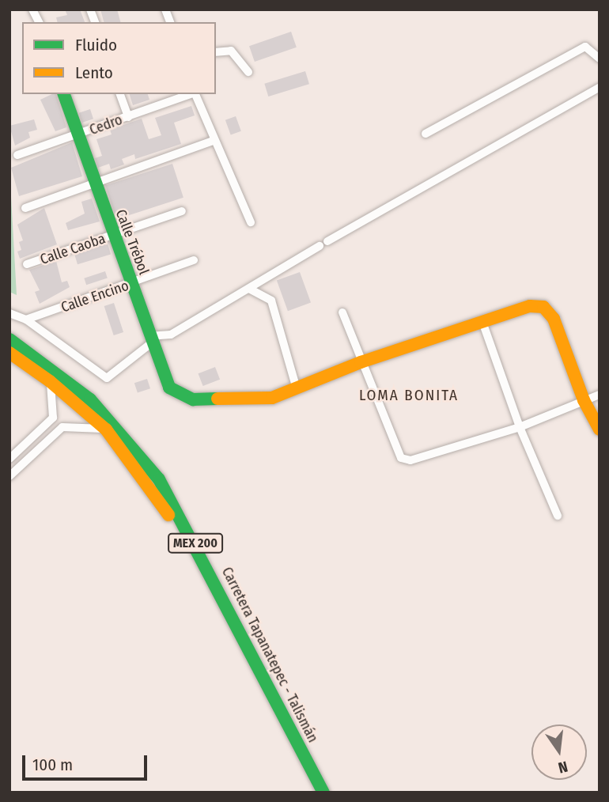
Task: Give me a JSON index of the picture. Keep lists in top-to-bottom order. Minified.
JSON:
{"streets":{"main road":["Calle Trébol","MEX 200","Carretera Tapanatepec - Talismán"],"street":["Cedro","Calle Caoba","Calle Encino"]},"crossings":[["Cedro","Calle Trébol"],["Calle Trébol","Calle Caoba"],["Calle Trébol","Calle Encino"]],"districts":["LOMA BONITA"],"legend":["Fluido","Lento"],"scale_bar":"100 m","north":"bottom"}
